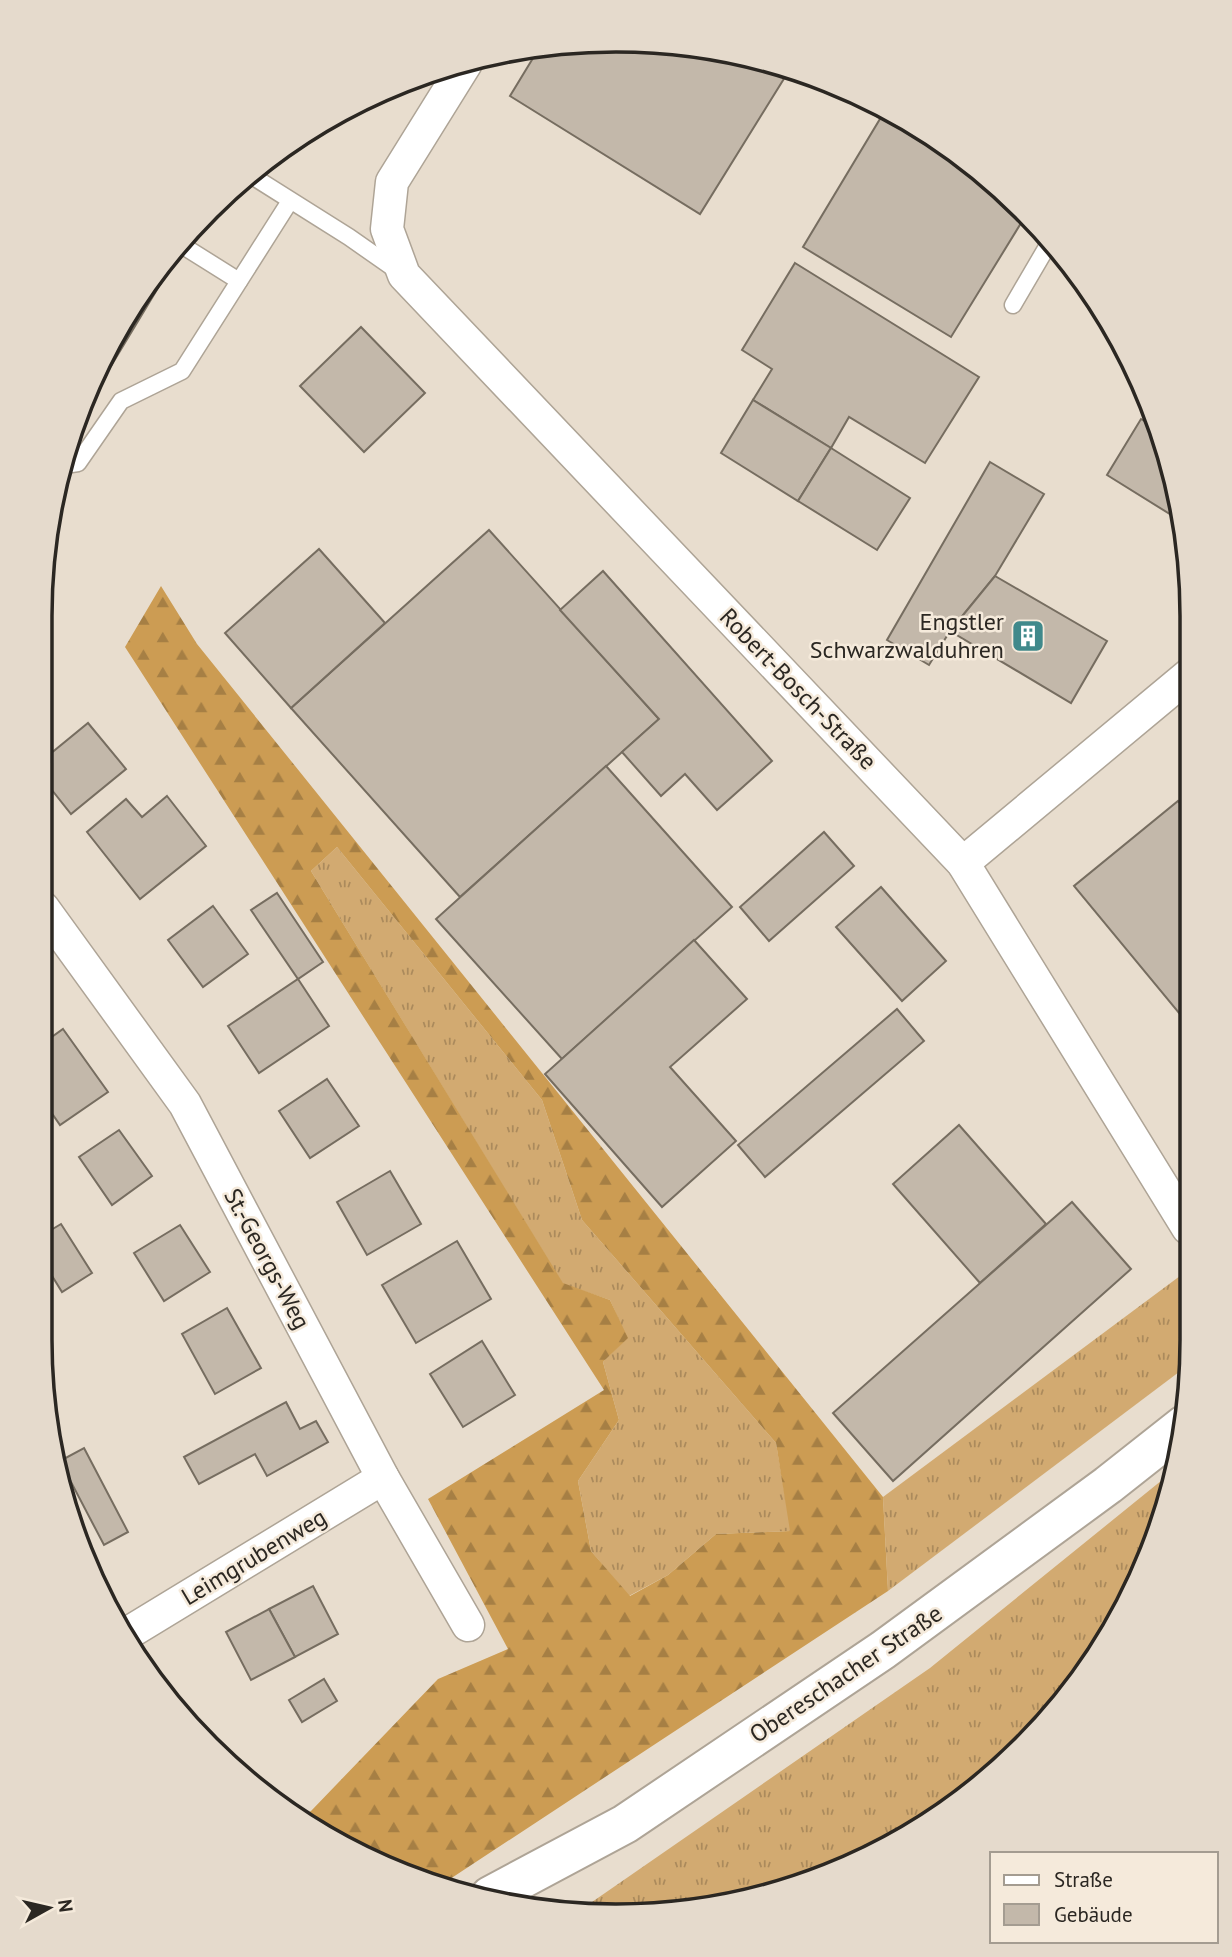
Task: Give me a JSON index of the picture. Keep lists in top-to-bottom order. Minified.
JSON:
{"streets":{"main road":["Obereschacher Straße"],"street":["Robert-Bosch-Straße","St.-Georgs-Weg","Leimgrubenweg"]},"crossings":[["St.-Georgs-Weg","Leimgrubenweg"]],"places":{"building":["Engstler Schwarzwalduhren"]},"legend":["Straße","Gebäude"],"north":"right"}
